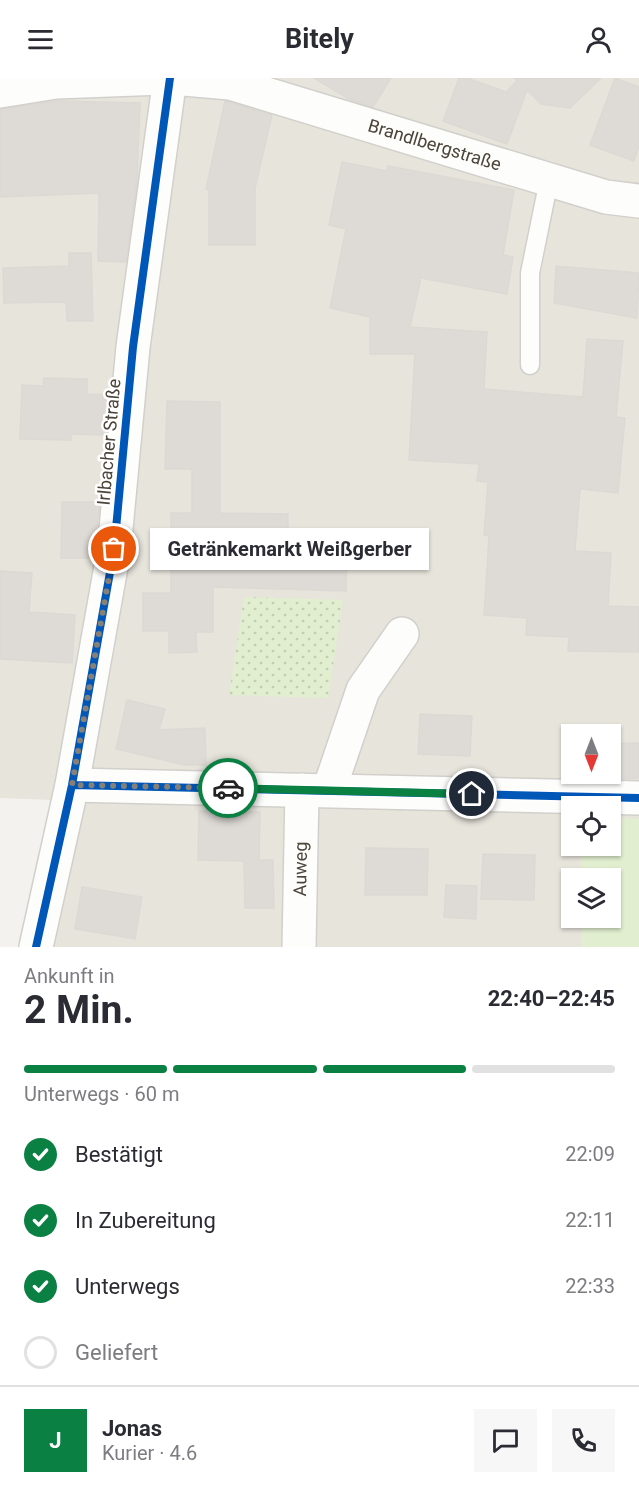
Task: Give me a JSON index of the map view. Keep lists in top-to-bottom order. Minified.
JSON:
{"streets":{"street":["Brandlbergstraße","Irlbacher Straße","Auweg"]},"crossings":[["Brandlbergstraße","Irlbacher Straße"]],"places":["Getränkemarkt Weißgerber"],"north":"bottom","page":{"header":"Bitely","bubble":"Getränkemarkt Weißgerber","heading":["2 Min.","Ankunft in","22:40–22:45"],"panel":["Jonas","Kurier · 4.6"],"bar":"Unterwegs · 60 m","list":[["Bestätigt","22:09"],["In Zubereitung","22:11"],["Unterwegs","22:33"],"Geliefert"],"round":"J"}}
